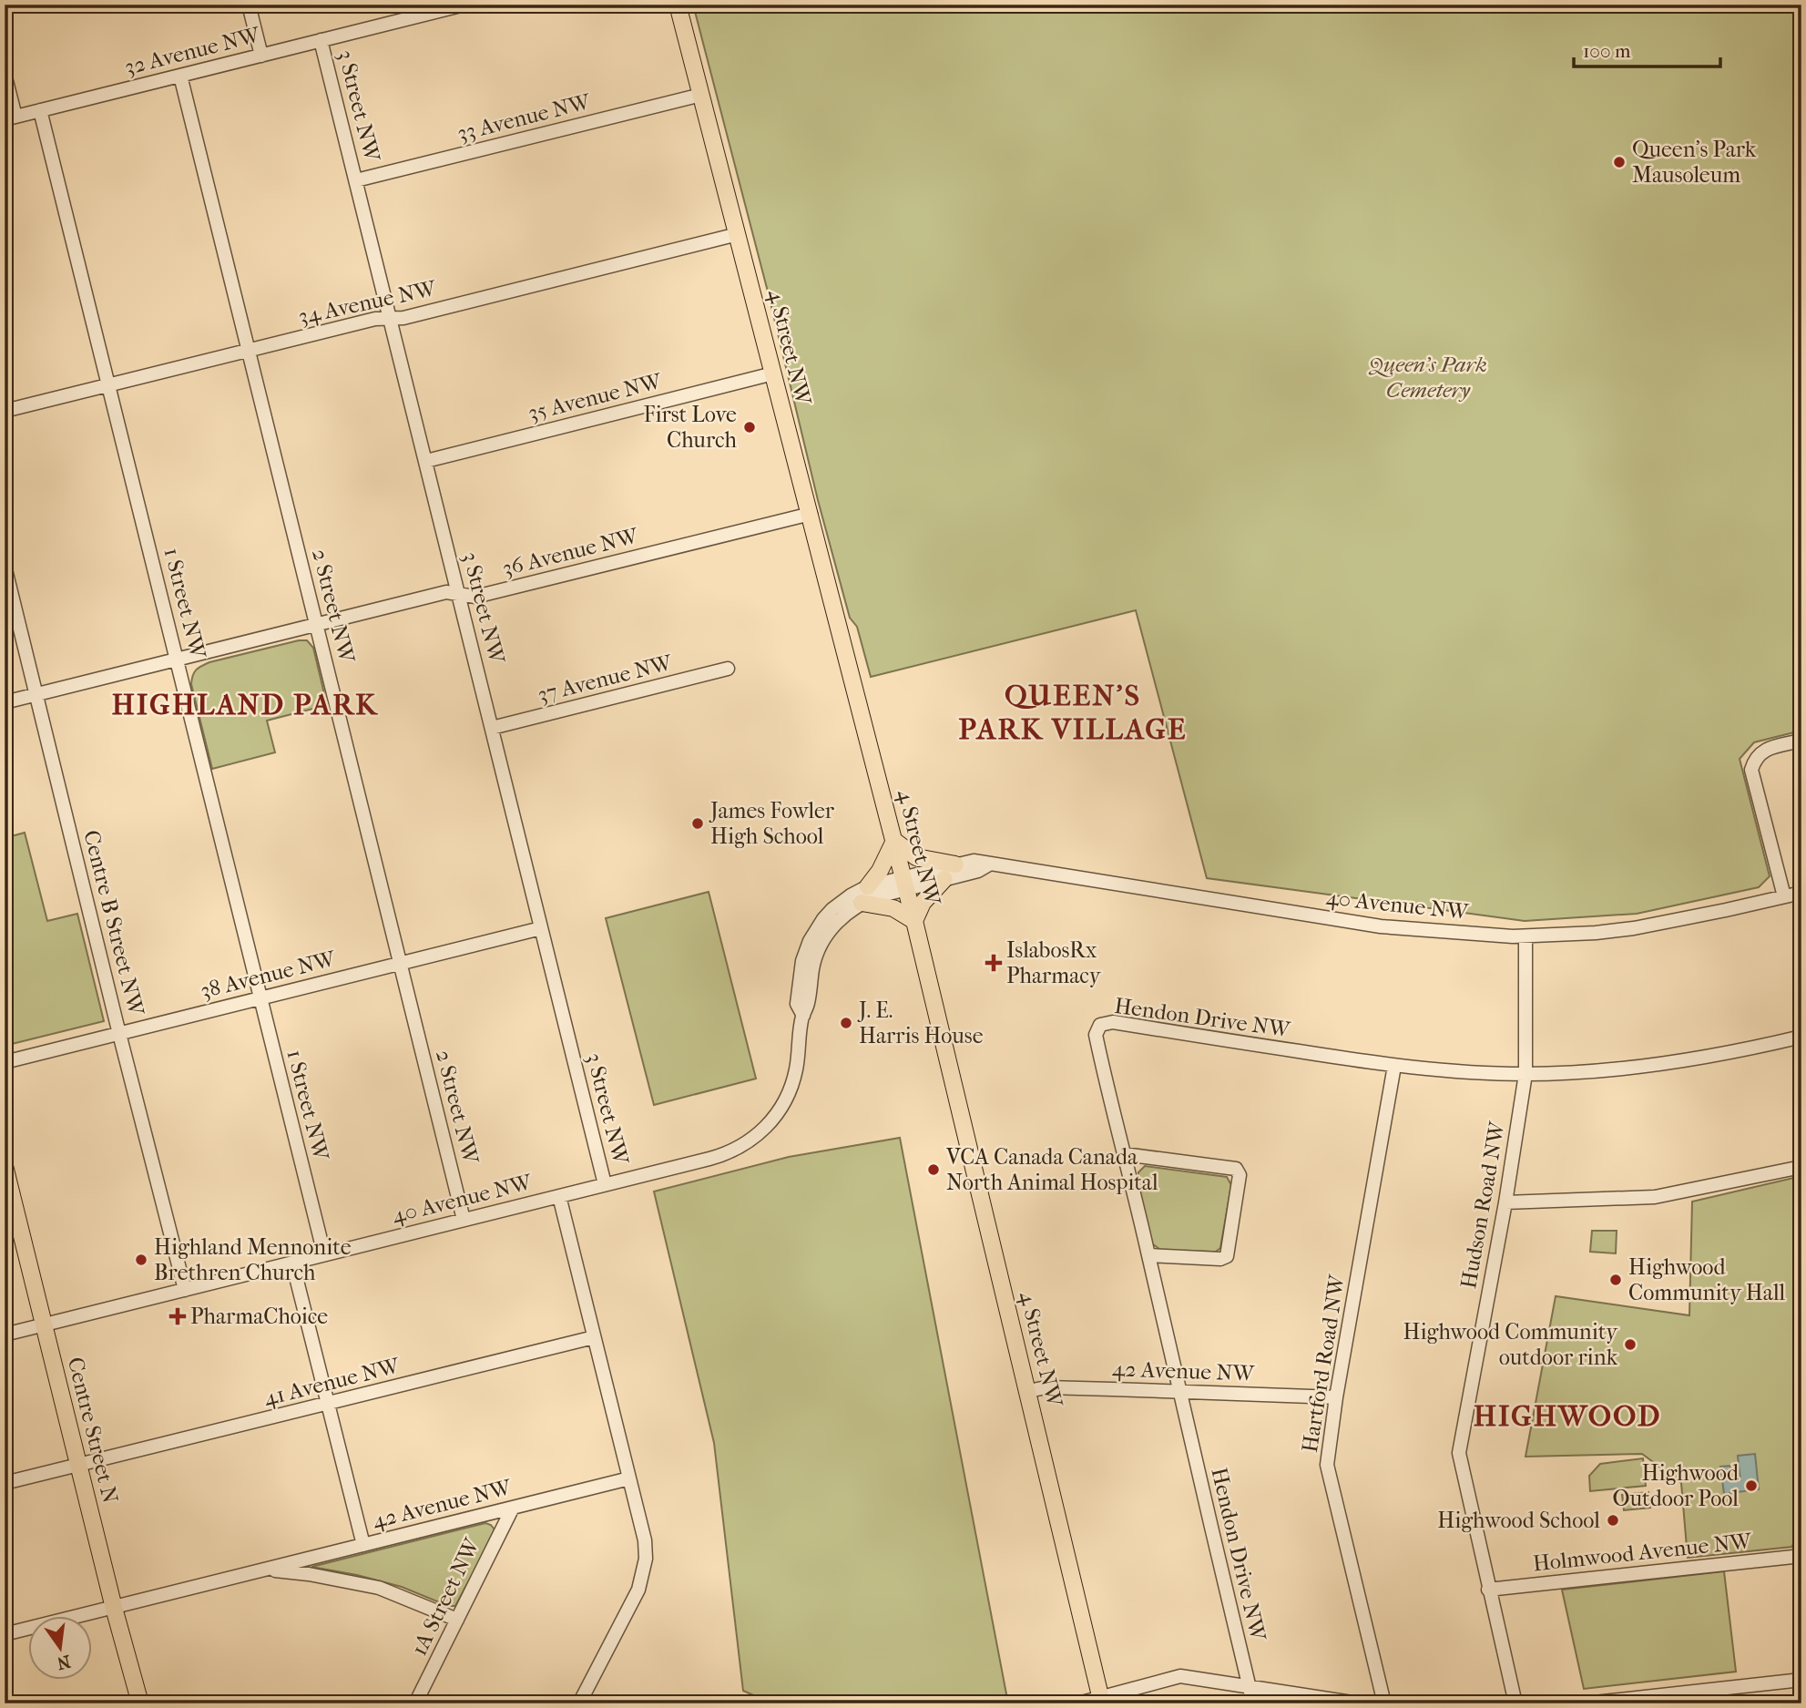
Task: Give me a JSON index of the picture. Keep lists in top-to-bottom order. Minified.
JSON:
{"streets":{"main road":["4 Street NW","Centre Street N"],"street":["32 Avenue NW","3 Street NW","33 Avenue NW","34 Avenue NW","35 Avenue NW","36 Avenue NW","1 Street NW","2 Street NW","37 Avenue NW","40 Avenue NW","Centre B Street NW","38 Avenue NW","Hendon Drive NW","Hudson Road NW","Hartford Road NW","42 Avenue NW","41 Avenue NW","Holmwood Avenue NW","1A Street NW"]},"crossings":[["32 Avenue NW","3 Street NW"],["32 Avenue NW","1 Street NW"],["32 Avenue NW","2 Street NW"],["3 Street NW","33 Avenue NW"],["3 Street NW","34 Avenue NW"],["3 Street NW","35 Avenue NW"],["3 Street NW","36 Avenue NW"],["3 Street NW","37 Avenue NW"],["3 Street NW","40 Avenue NW"],["3 Street NW","38 Avenue NW"],["33 Avenue NW","4 Street NW"],["34 Avenue NW","4 Street NW"],["34 Avenue NW","1 Street NW"],["34 Avenue NW","2 Street NW"],["4 Street NW","35 Avenue NW"],["4 Street NW","36 Avenue NW"],["4 Street NW","40 Avenue NW"],["4 Street NW","42 Avenue NW"],["36 Avenue NW","1 Street NW"],["36 Avenue NW","2 Street NW"],["36 Avenue NW","Centre B Street NW"],["1 Street NW","40 Avenue NW"],["1 Street NW","38 Avenue NW"],["2 Street NW","40 Avenue NW"],["2 Street NW","38 Avenue NW"],["40 Avenue NW","Centre B Street NW"],["40 Avenue NW","Hudson Road NW"],["40 Avenue NW","Centre Street N"],["Centre B Street NW","38 Avenue NW"],["Hendon Drive NW","Hudson Road NW"],["Hendon Drive NW","Hartford Road NW"],["Hendon Drive NW","42 Avenue NW"],["Hudson Road NW","Holmwood Avenue NW"],["Hartford Road NW","42 Avenue NW"],["42 Avenue NW","Centre Street N"],["42 Avenue NW","1A Street NW"],["41 Avenue NW","Centre Street N"]],"districts":["QUEEN'S PARK VILLAGE","HIGHLAND PARK","HIGHWOOD"],"parks":["Queen's Park Cemetery"],"places":{"other":["Queen's Park Mausoleum","First Love Church","James Fowler High School","J. E. Harris House","VCA Canada Canada North Animal Hospital","Highland Mennonite Brethren Church","Highwood Community Hall","Highwood Community outdoor rink","Highwood Outdoor Pool","Highwood School"],"health":["IslabosRx Pharmacy","PharmaChoice"]},"scale_bar":"100 m","north":"bottom"}
